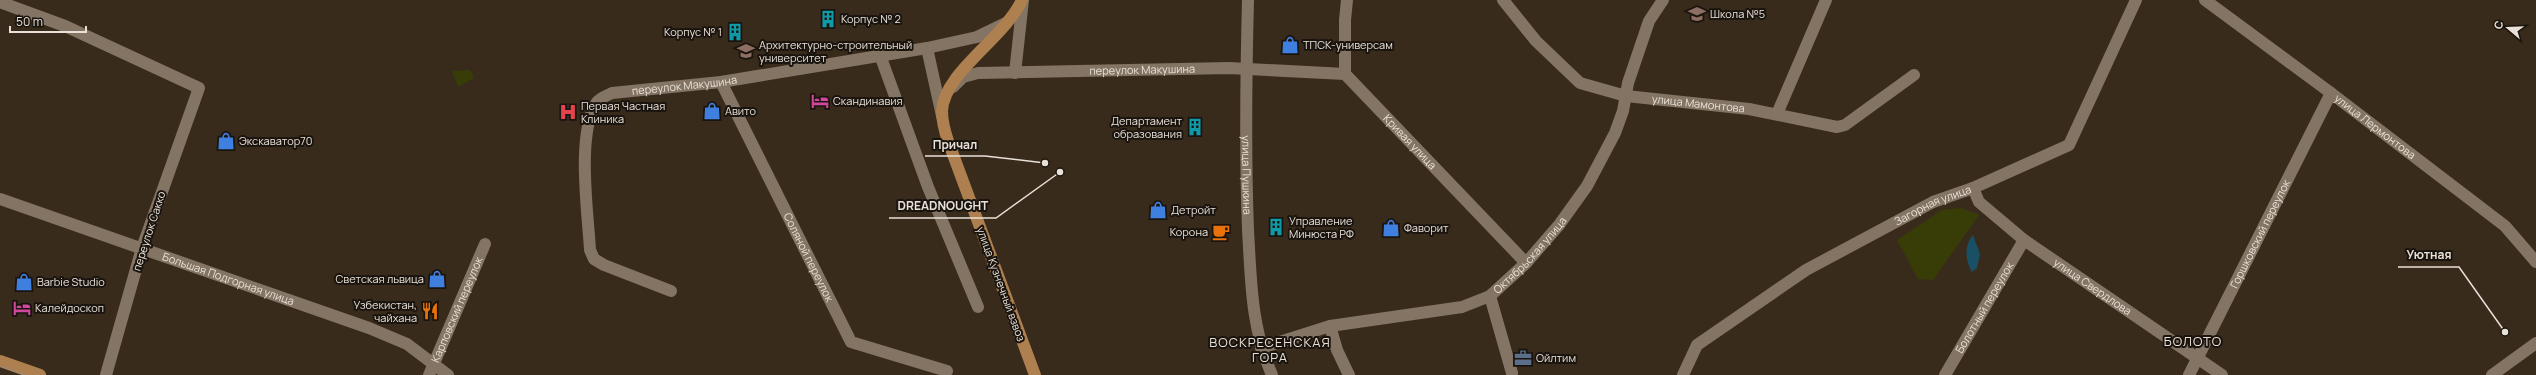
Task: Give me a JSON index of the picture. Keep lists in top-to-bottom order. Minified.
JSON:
{"streets":{"main road":["улица Кузнечный взвоз"],"street":["переулок Макушина","улица Мамонтова","улица Лермонтова","Кривая улица","улица Пушкина","Загорная улица","переулок Сакко","Горшковский переулок","Октябрьская улица","Соляной переулок","Большая Подгорная улица","улица Свердлова","Болотный переулок","Карповский переулок"]},"crossings":[["переулок Макушина","Кривая улица"],["переулок Макушина","улица Пушкина"],["переулок Макушина","Соляной переулок"],["переулок Макушина","улица Кузнечный взвоз"],["улица Мамонтова","Октябрьская улица"],["улица Лермонтова","Горшковский переулок"],["Кривая улица","Октябрьская улица"],["улица Пушкина","Октябрьская улица"],["Загорная улица","улица Свердлова"],["переулок Сакко","Большая Подгорная улица"],["Горшковский переулок","улица Свердлова"],["Большая Подгорная улица","Карповский переулок"],["улица Свердлова","Болотный переулок"]],"districts":["БОЛОТО","ВОСКРЕСЕНСКАЯ ГОРА"],"places":{"school or university":["Школа №5","Архитектурно-строительный университет"],"building":["Корпус № 2","Корпус № 1","Департамент образования","Управление Минюста РФ"],"shop":["ТПСК-универсам","Авито","Экскаватор70","Детройт","Фаворит","Светская львица","Barbie Studio"],"hotel":["Скандинавия","Калейдоскоп"],"hospital":["Первая Частная Клиника"],"other":["Причал","DREADNOUGHT","Уютная"],"cafe":["Корона"],"restaurant":["Узбекистан, чайхана"],"office":["Ойлтим"]},"scale_bar":"50 m","north":"left"}
